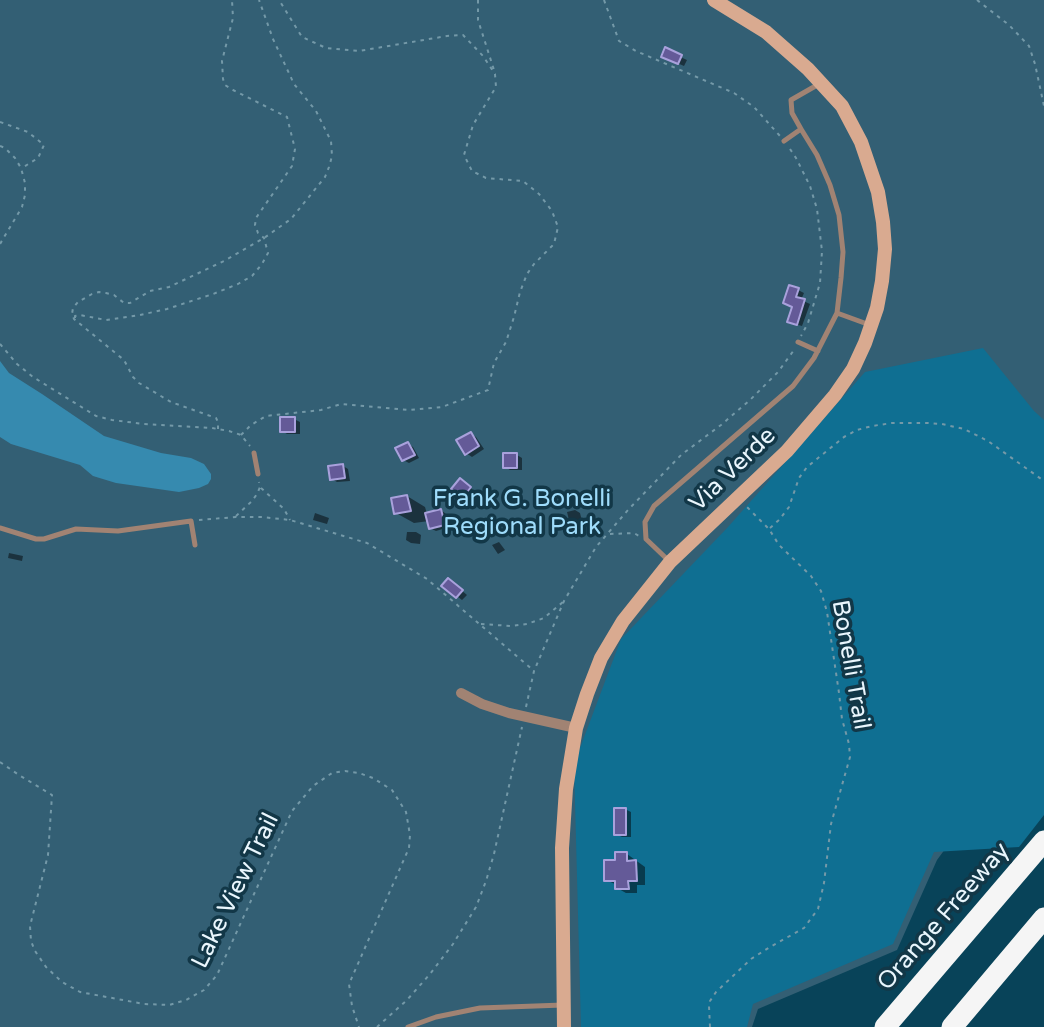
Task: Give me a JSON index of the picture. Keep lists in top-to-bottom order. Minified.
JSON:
{"streets":{"highway":["Orange Freeway"],"main road":["Via Verde"],"path":["Bonelli Trail","Lake View Trail"]},"crossings":[["Via Verde","Bonelli Trail"]],"parks":["Frank G. Bonelli Regional Park"]}
